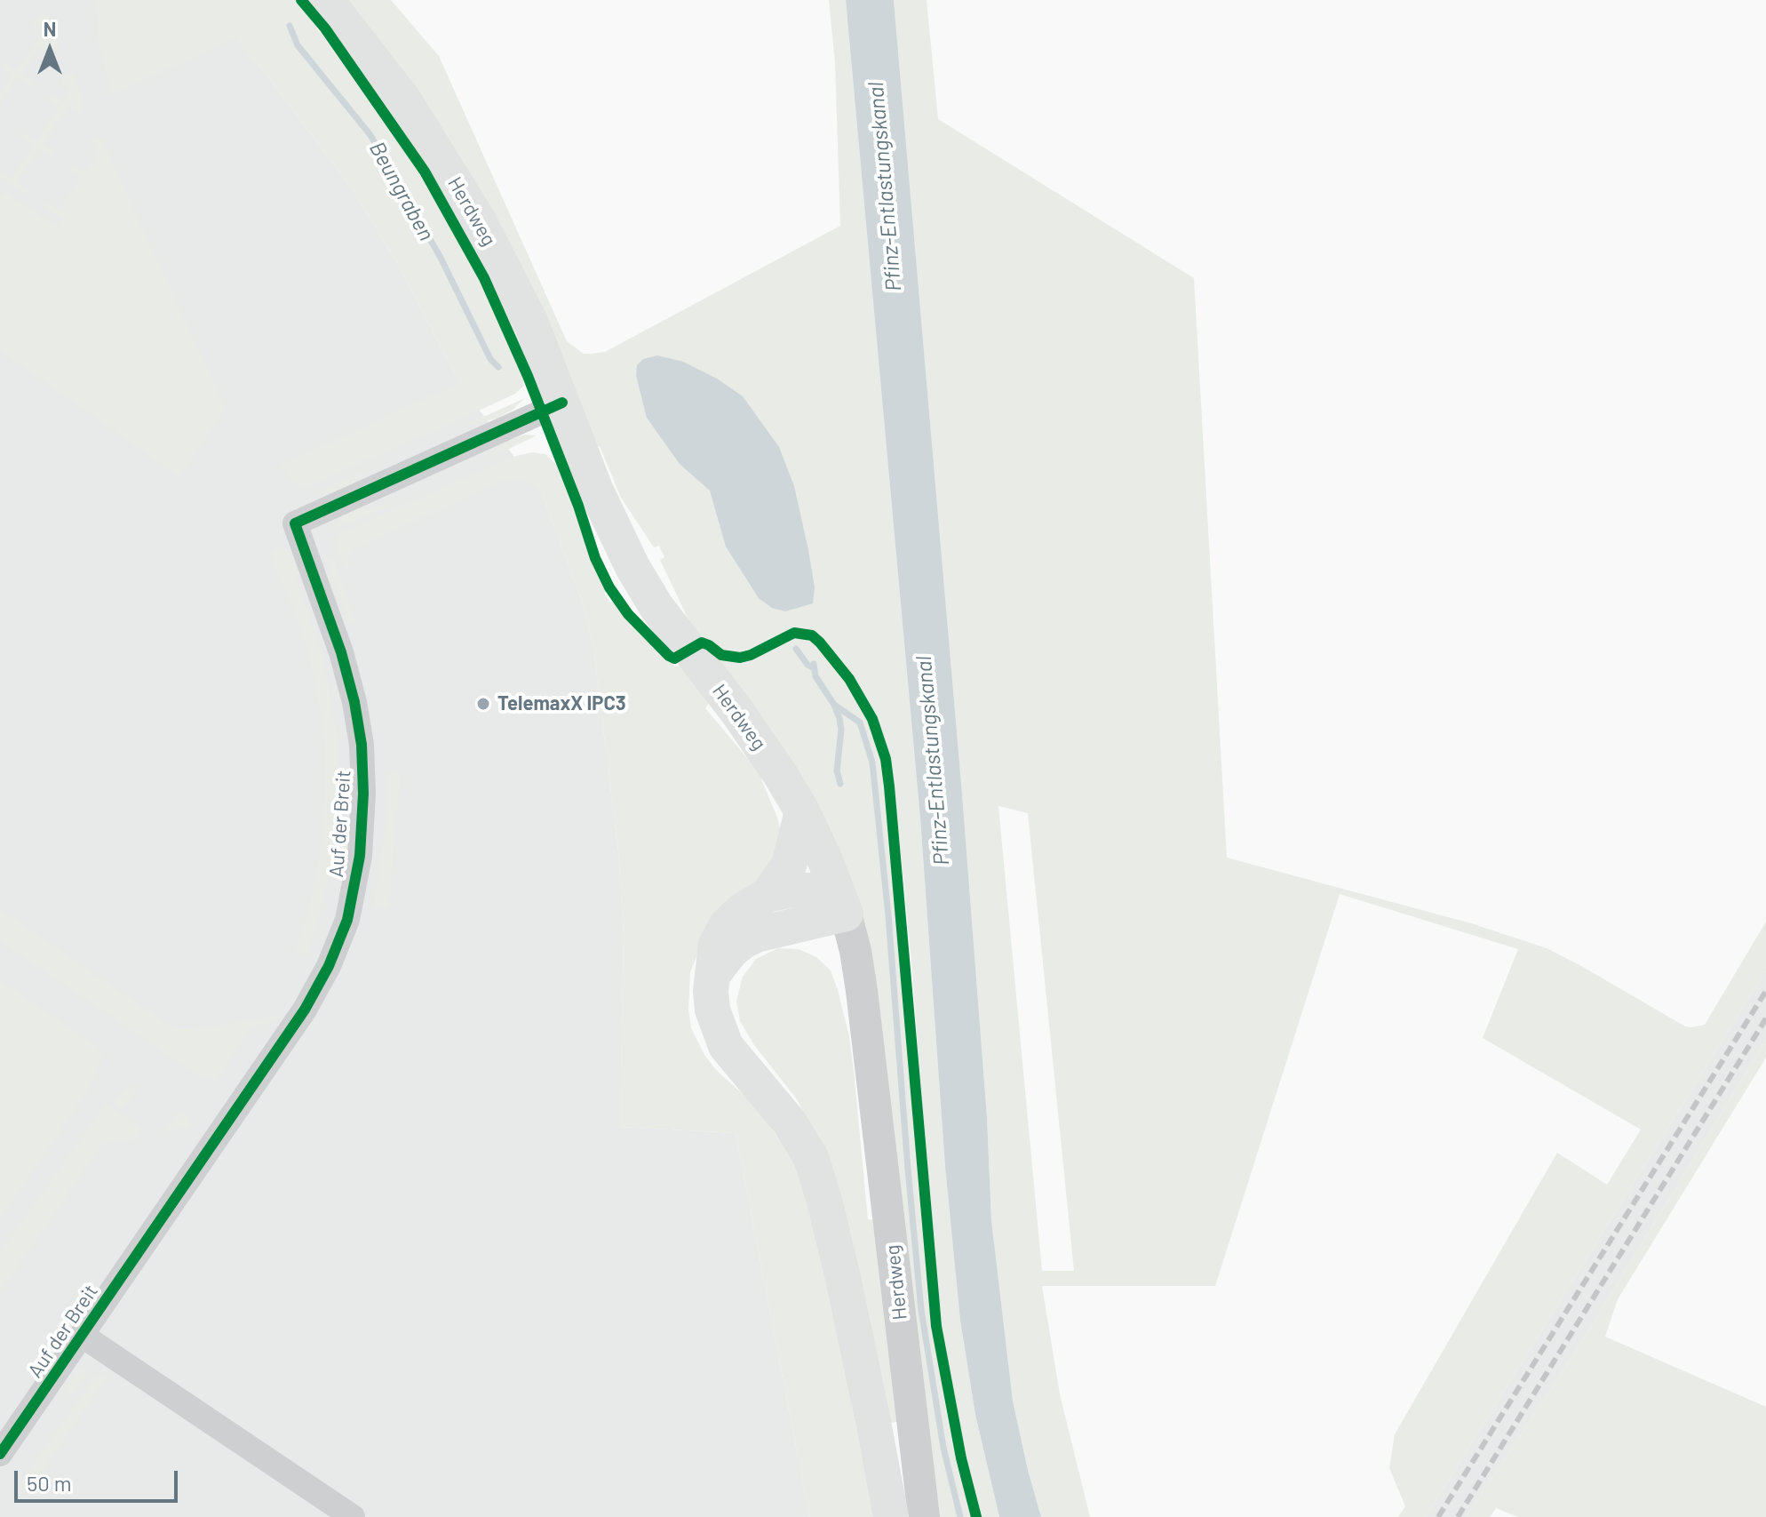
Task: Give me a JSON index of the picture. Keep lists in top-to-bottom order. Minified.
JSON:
{"streets":{"main road":["Herdweg"],"street":["Auf der Breit"]},"crossings":[["Herdweg","Auf der Breit"]],"water":["Pfinz-Entlastungskanal","Beungraben"],"places":["TelemaxX IPC3"],"scale_bar":"50 m","north":"top"}
